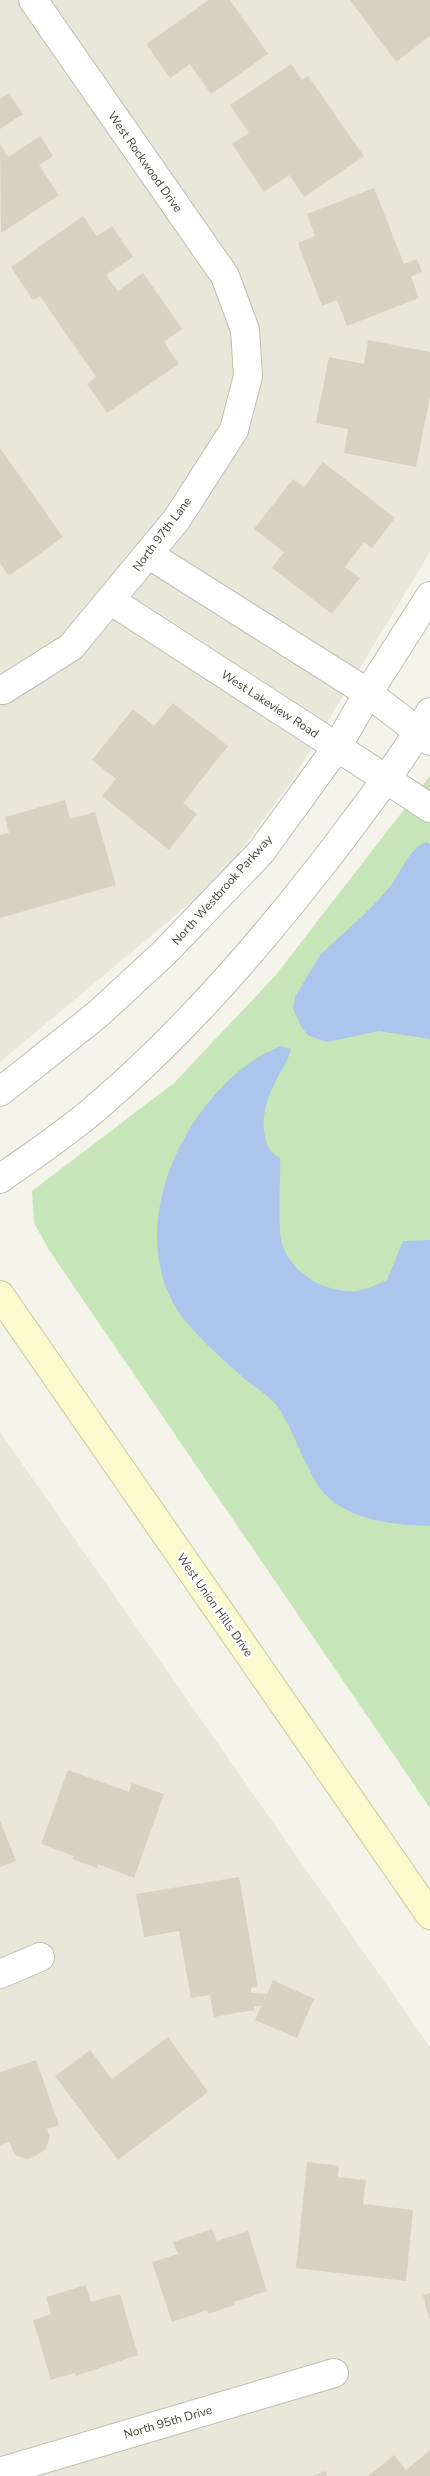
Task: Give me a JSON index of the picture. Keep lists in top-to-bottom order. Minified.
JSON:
{"streets":{"main road":["West Union Hills Drive"],"street":["West Rockwood Drive","North 97th Lane","West Lakeview Road","North Westbrook Parkway","North 95th Drive"]},"crossings":[["West Rockwood Drive","North 97th Lane"],["North 97th Lane","West Lakeview Road"],["West Lakeview Road","North Westbrook Parkway"]]}
